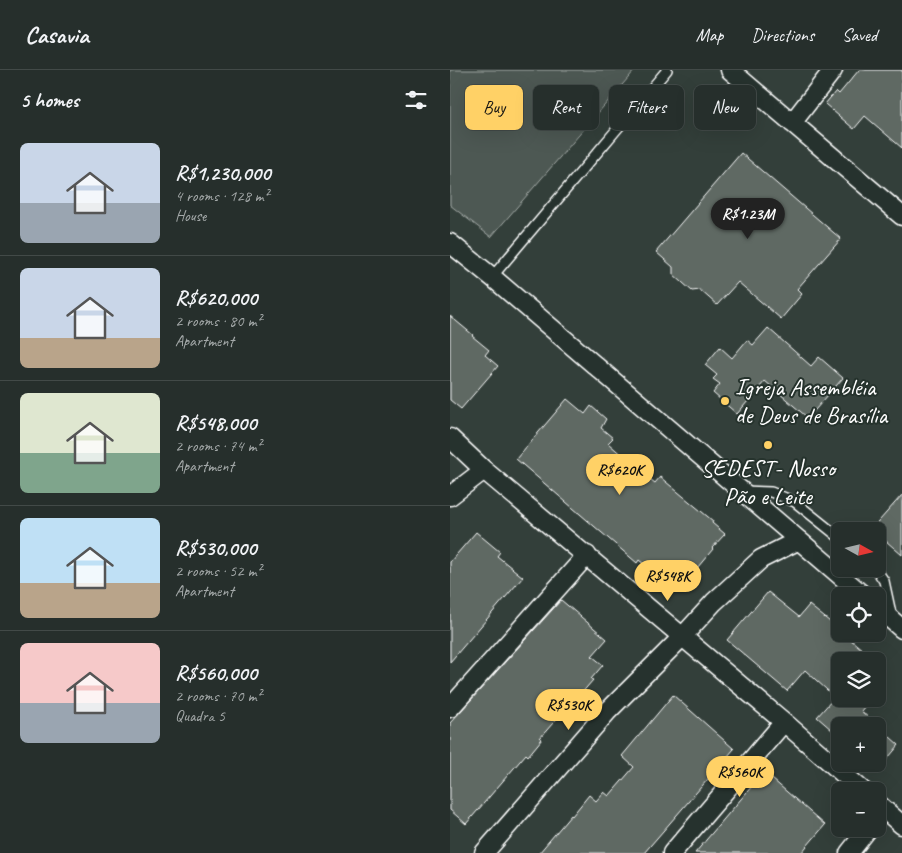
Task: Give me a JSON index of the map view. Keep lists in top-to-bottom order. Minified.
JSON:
{"places":["Igreja Assembléia de Deus de Brasília","SEDEST- Nosso Pão e Leite"],"north":"right","page":{"header":"Casavia","nav":["Map","Directions","Saved"],"heading":"5 homes","chip":["Buy","Rent","Filters","New"],"list":[{"name":"R$1,230,000","note":"4 rooms · 128 m² · House"},{"name":"R$620,000","note":"2 rooms · 80 m² · Apartment"},{"name":"R$548,000","note":"2 rooms · 74 m² · Apartment"},{"name":"R$530,000","note":"2 rooms · 52 m² · Apartment"},{"name":"R$560,000","note":"2 rooms · 70 m² · Quadra 5"}],"price":["R$1.23M","R$620K","R$548K","R$530K","R$560K"],"map_buttons":["+","−"]}}
